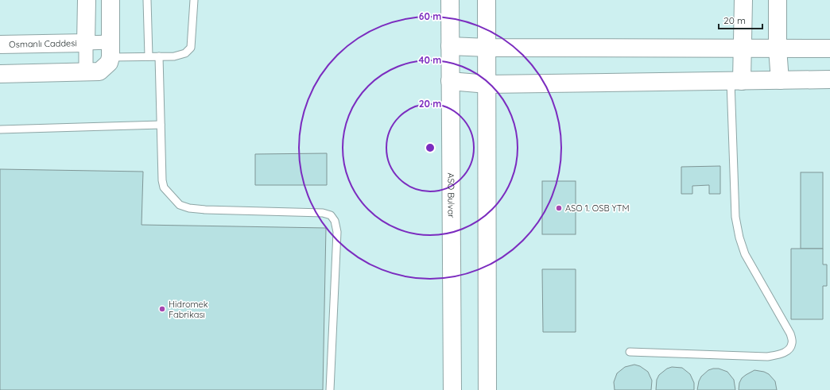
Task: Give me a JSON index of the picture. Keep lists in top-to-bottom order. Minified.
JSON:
{"streets":{"street":["Osmanlı Caddesi","ASO Bulvar"]},"places":["ASO 1. OSB YTM","Hidromek Fabrikası"],"scale_bar":"20 m","rings":["60 m","40 m","20 m"]}
